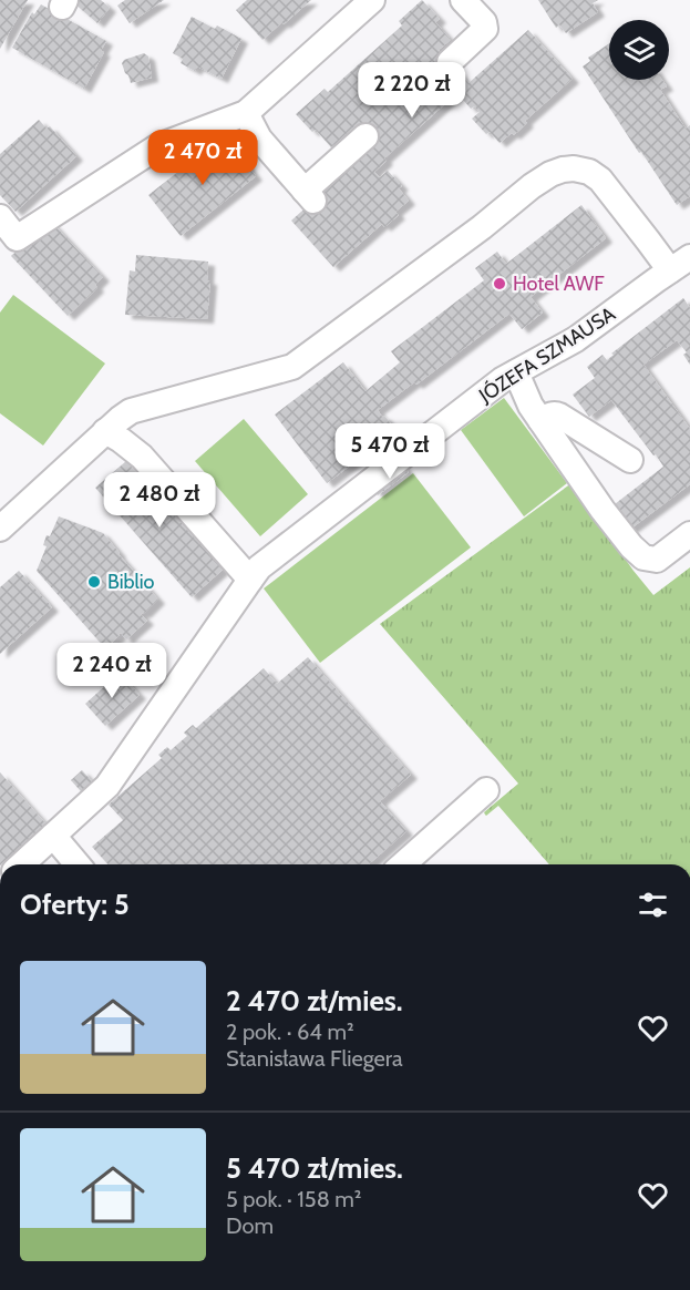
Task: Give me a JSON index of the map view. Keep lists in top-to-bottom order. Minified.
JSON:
{"streets":{"street":["JÓZEFA SZMAUSA"]},"places":["Hotel AWF","Biblio"],"page":{"price":["2 220 zł","2 470 zł","5 470 zł","2 480 zł","2 240 zł"],"heading":"Oferty: 5","list":[{"name":"2 470 zł/mies.","note":"2 pok. · 64 m² · Stanisława Fliegera"},{"name":"5 470 zł/mies.","note":"5 pok. · 158 m² · Dom"}]}}
